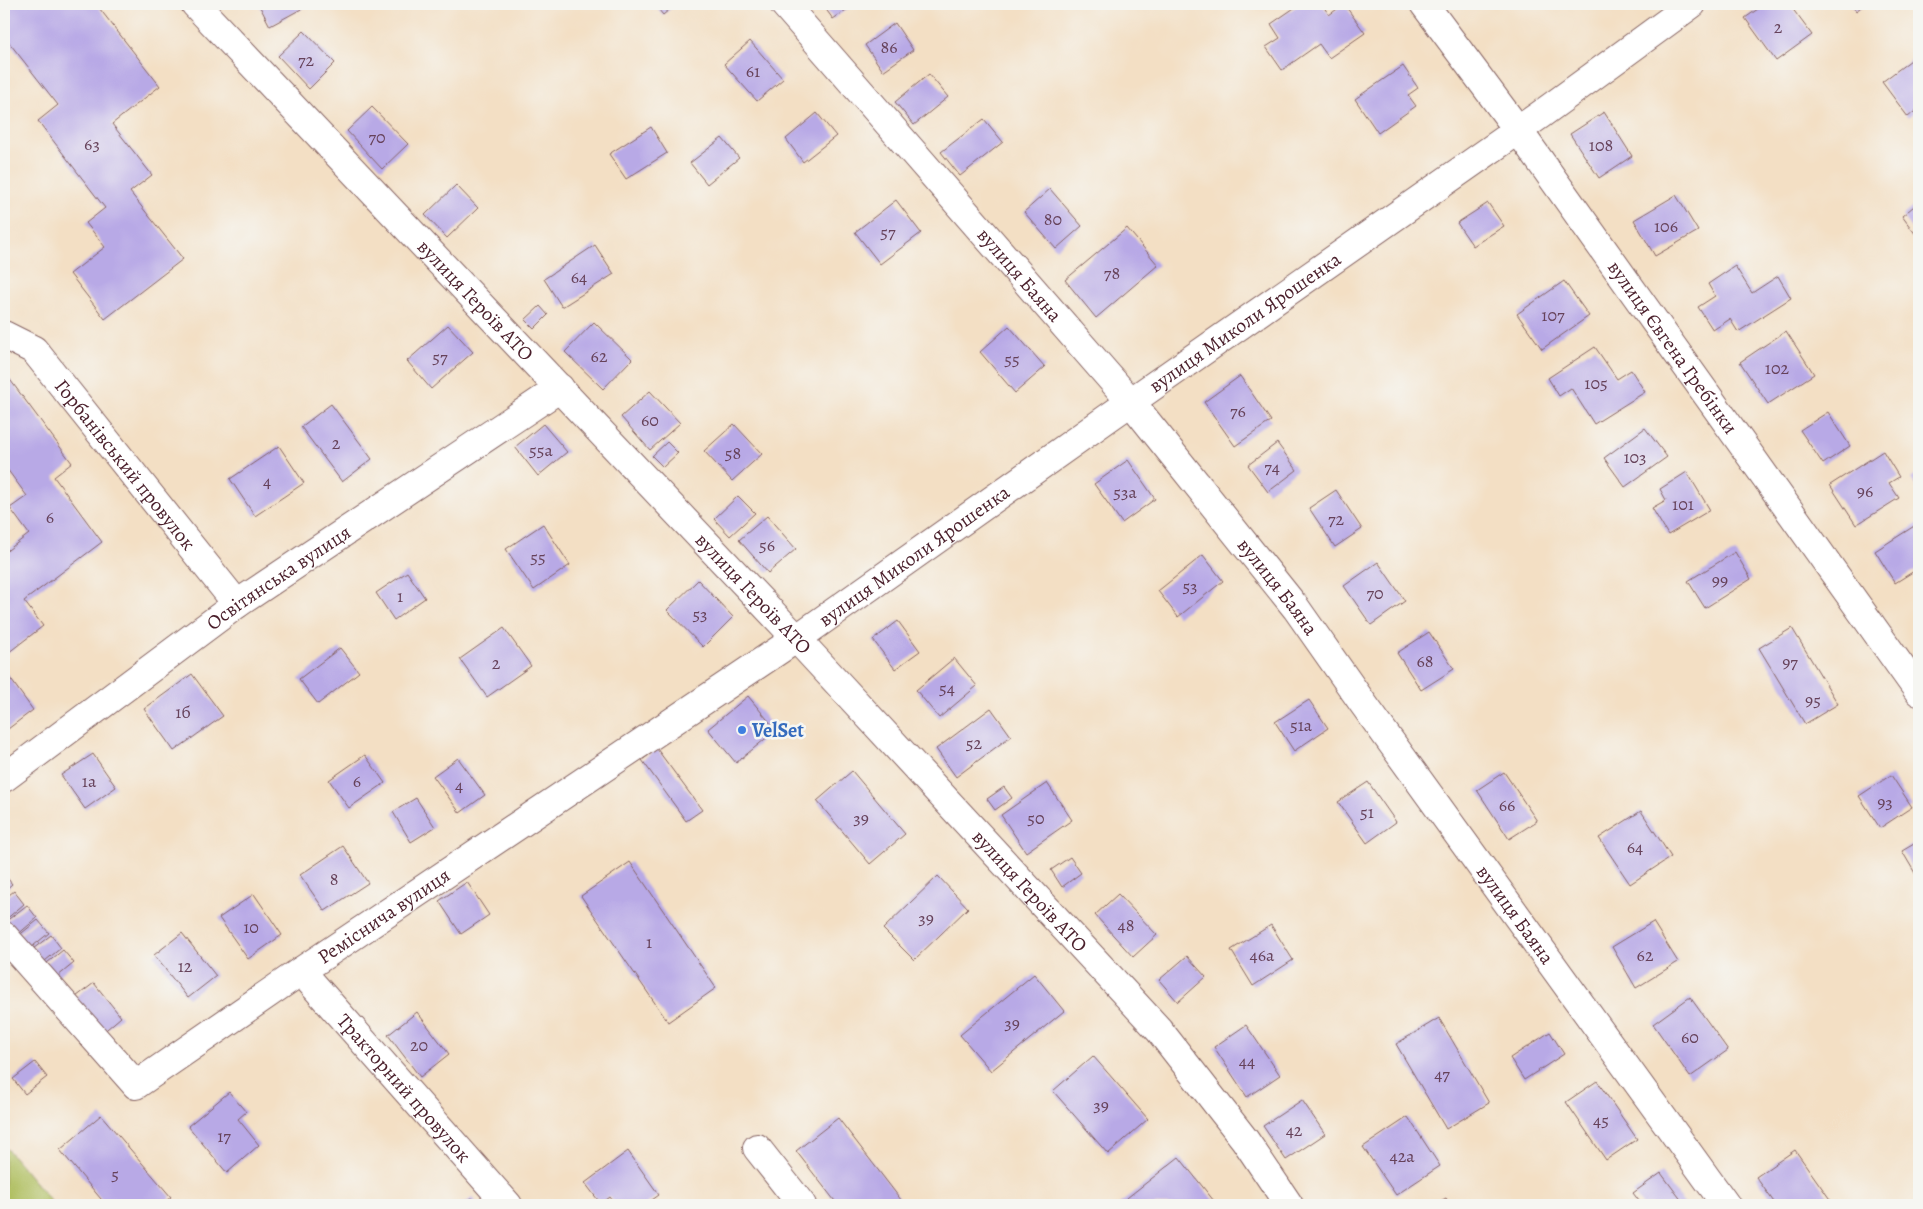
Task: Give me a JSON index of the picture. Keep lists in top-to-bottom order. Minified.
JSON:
{"streets":{"street":["вулиця Баяна","вулиця Героїв АТО","вулиця Миколи Ярошенка","вулиця Євгена Гребінки","Горбанівський провулок","Освітянська вулиця","Реміснича вулиця","Тракторний провулок"]},"crossings":[["вулиця Баяна","вулиця Миколи Ярошенка"],["вулиця Героїв АТО","вулиця Миколи Ярошенка"],["вулиця Героїв АТО","Освітянська вулиця"],["вулиця Героїв АТО","Реміснича вулиця"],["вулиця Миколи Ярошенка","вулиця Євгена Гребінки"],["вулиця Миколи Ярошенка","Реміснича вулиця"],["Горбанівський провулок","Освітянська вулиця"],["Реміснича вулиця","Тракторний провулок"]],"places":["VelSet"],"house_numbers":["2","86","72","61","70","63","108","80","106","57","78","64","107","62","57","55","102","105","76","60","2","55а","58","103","74","4","96","53а","101","6","72","56","55","99","53","70","1","53","68","97","2","54","95","1б","51а","52","1а","6","4","93","66","51","39","50","64","8","39","48","10","1","46а","62","12","39","60","20","44","47","39","45","42","17","42а","5"]}
